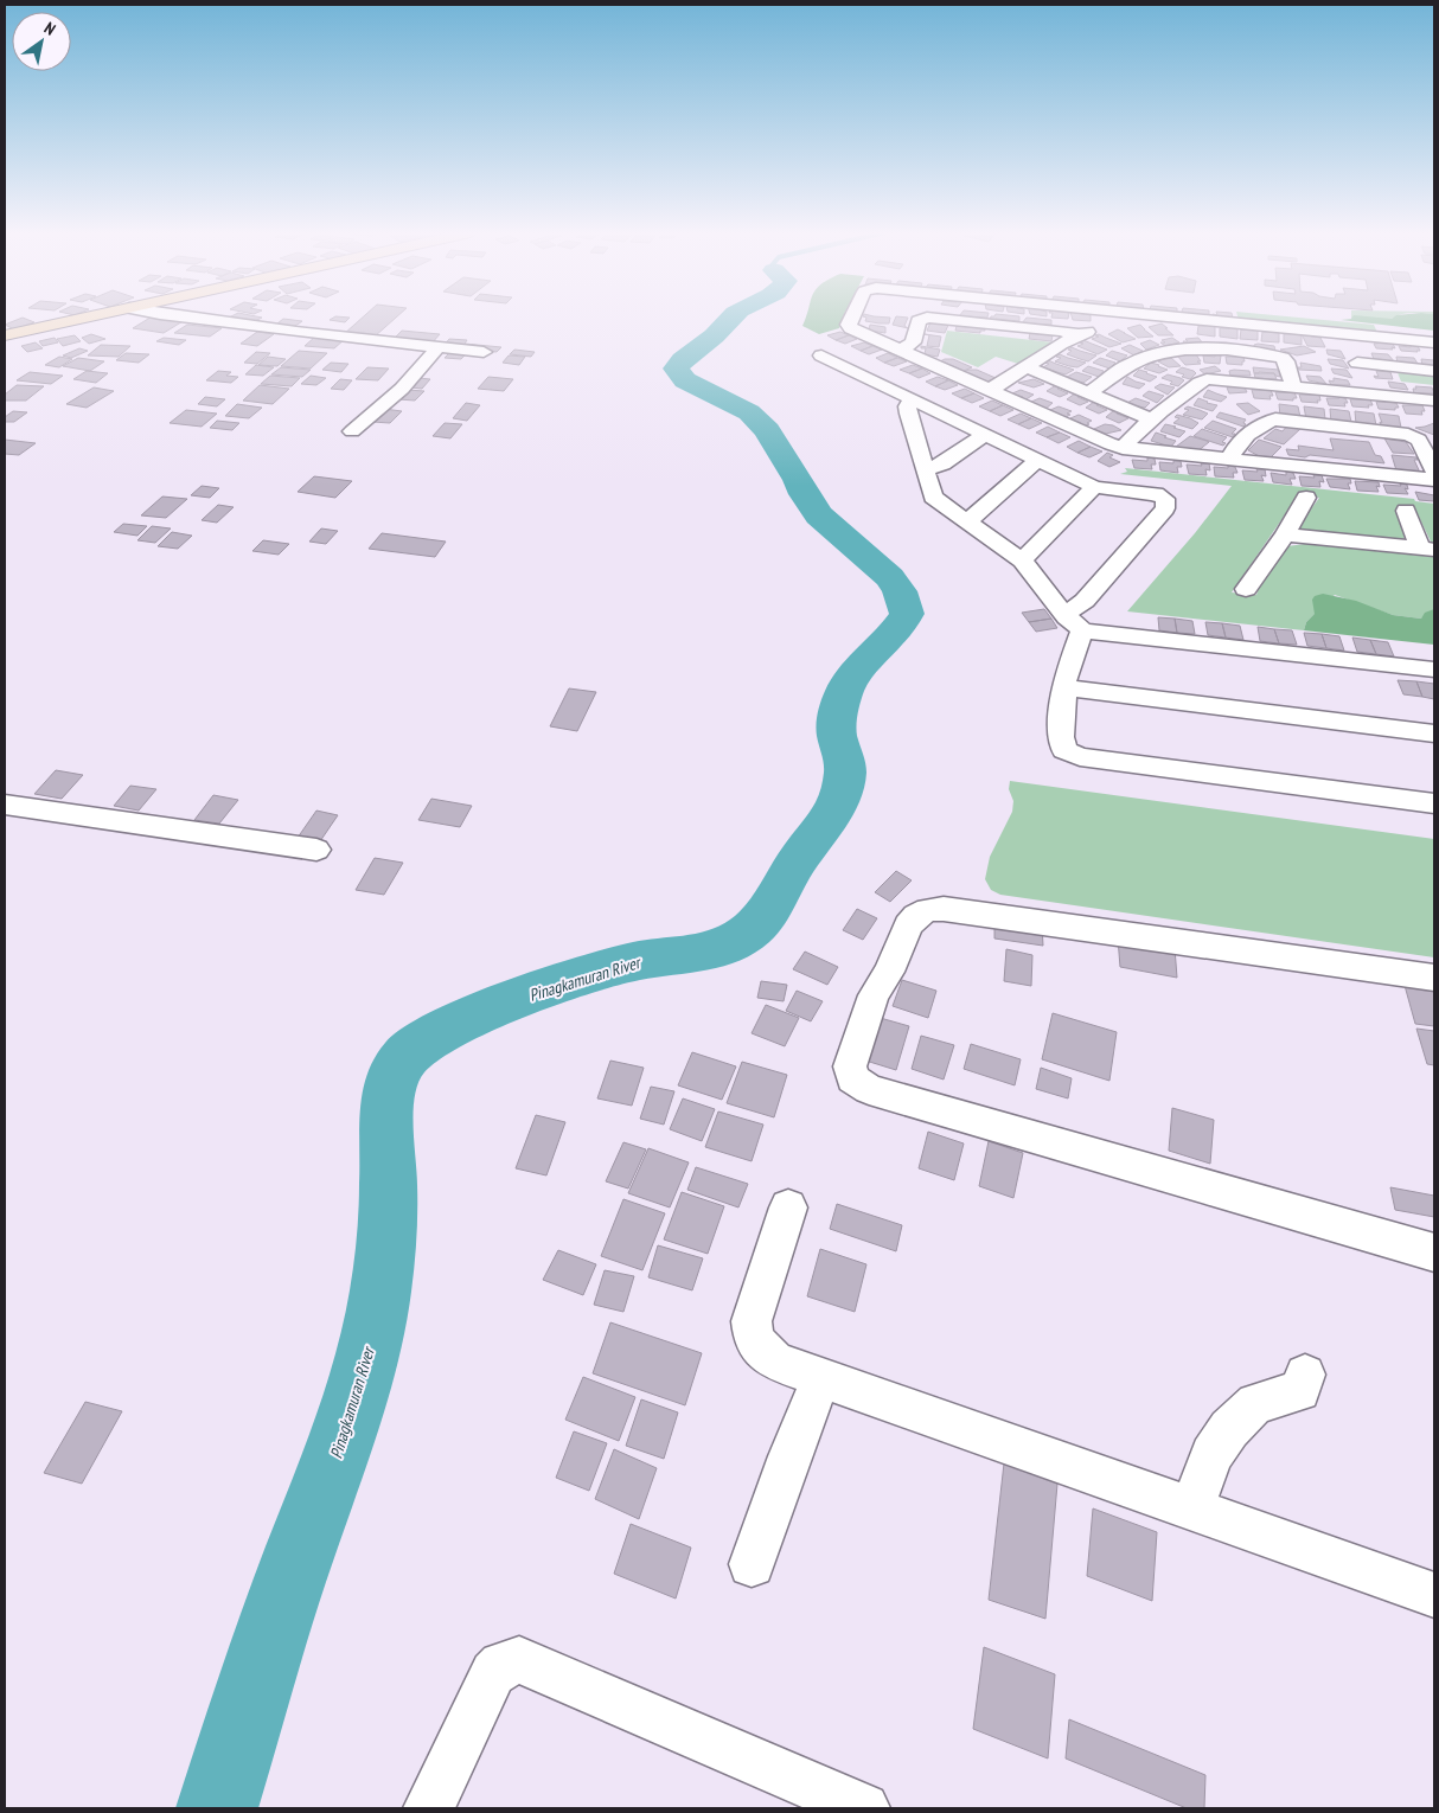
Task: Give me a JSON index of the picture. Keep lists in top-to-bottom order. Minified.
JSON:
{"water":["Pinagkamuran River"],"north":"top right"}
